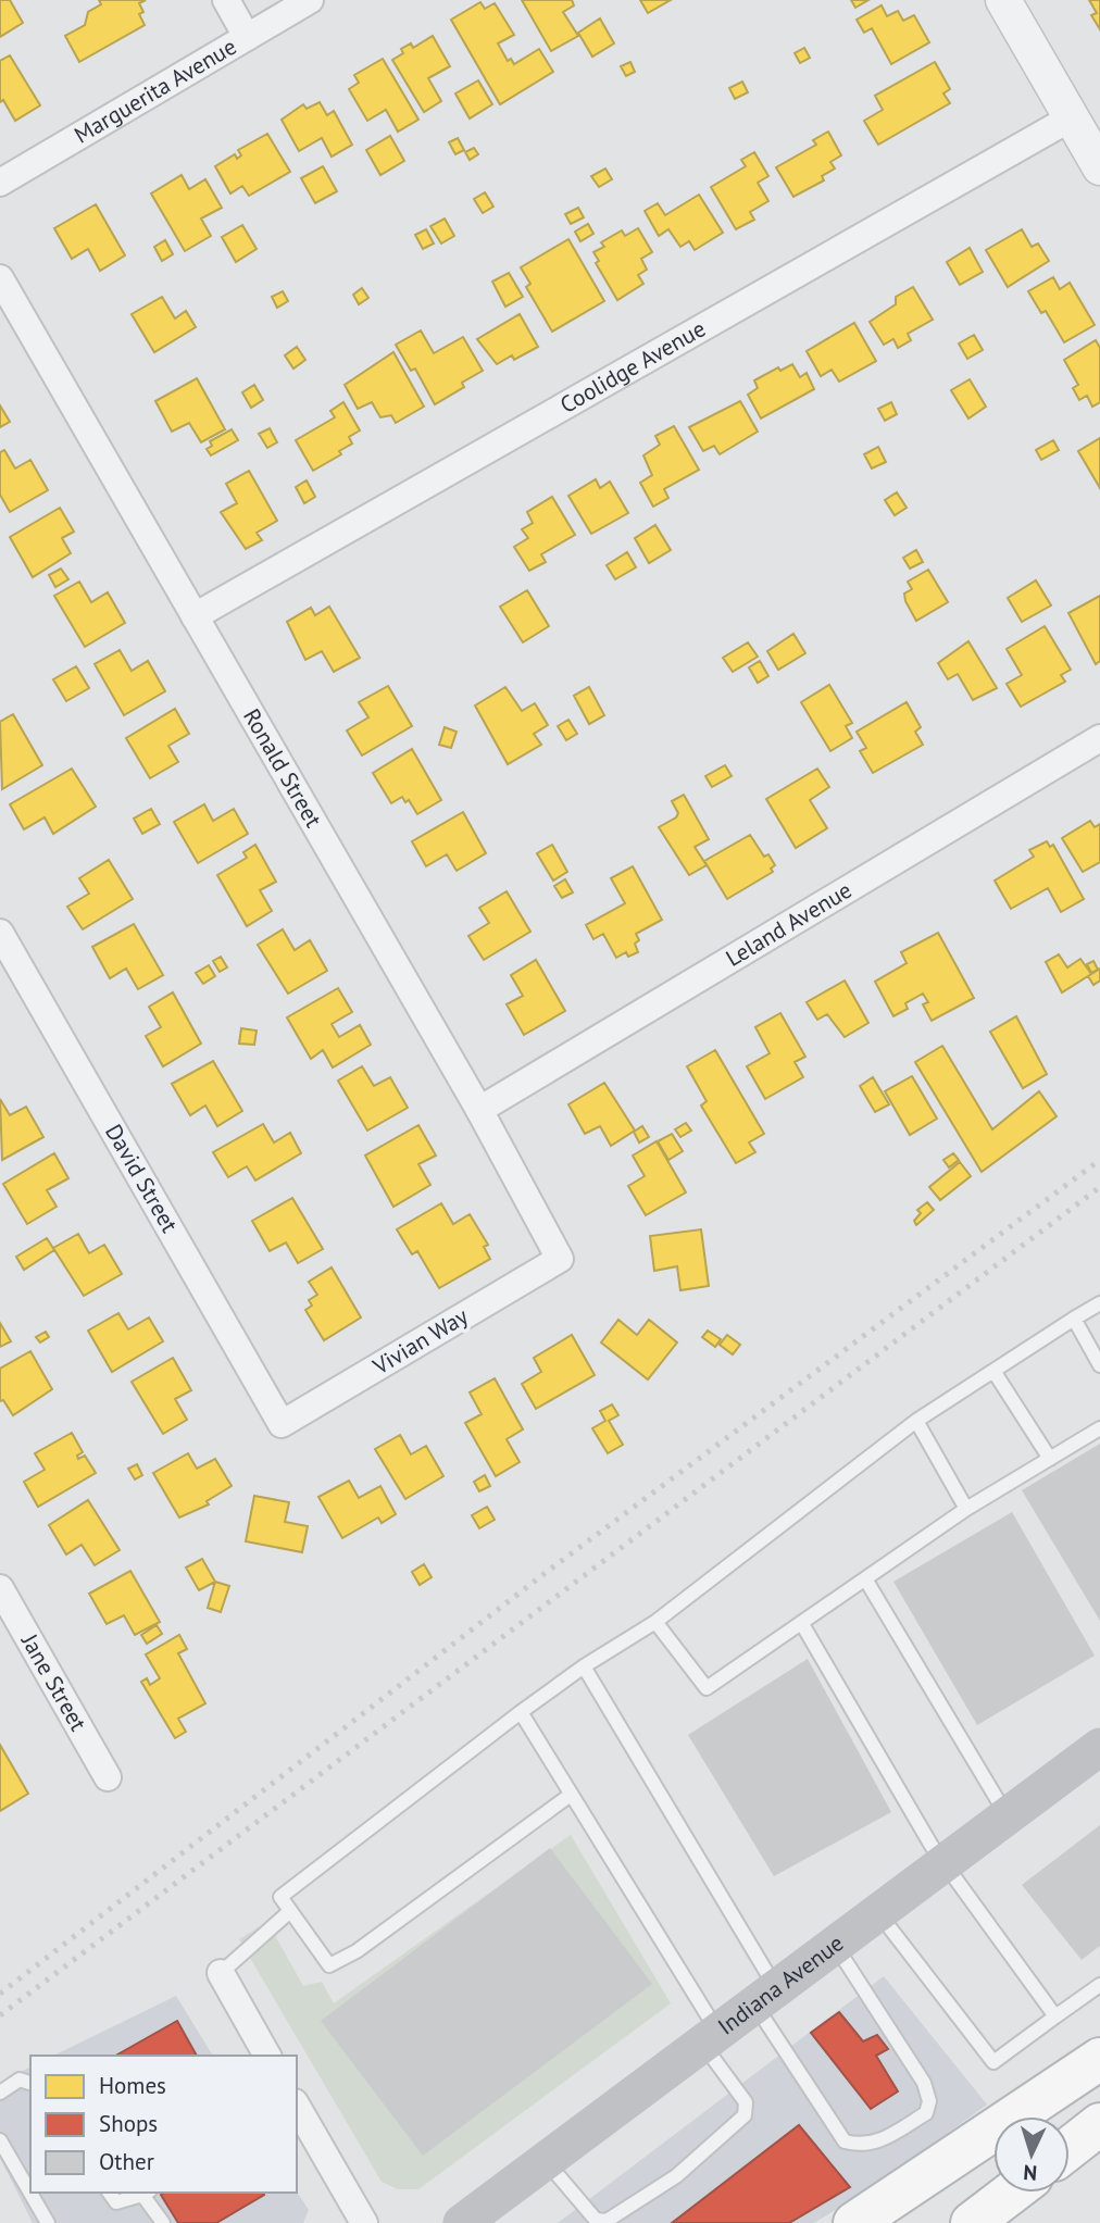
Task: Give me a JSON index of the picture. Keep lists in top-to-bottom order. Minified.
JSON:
{"streets":{"main road":["Indiana Avenue"],"street":["Marguerita Avenue","Coolidge Avenue","Ronald Street","Leland Avenue","David Street","Vivian Way","Jane Street"]},"crossings":[["Coolidge Avenue","Ronald Street"],["Ronald Street","Leland Avenue"],["Ronald Street","Vivian Way"],["David Street","Vivian Way"]],"legend":["Homes","Shops","Other"],"north":"bottom"}
